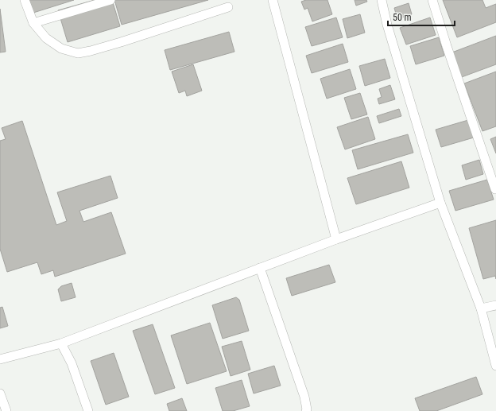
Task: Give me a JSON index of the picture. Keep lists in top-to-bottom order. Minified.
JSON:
{"scale_bar":"50 m"}
